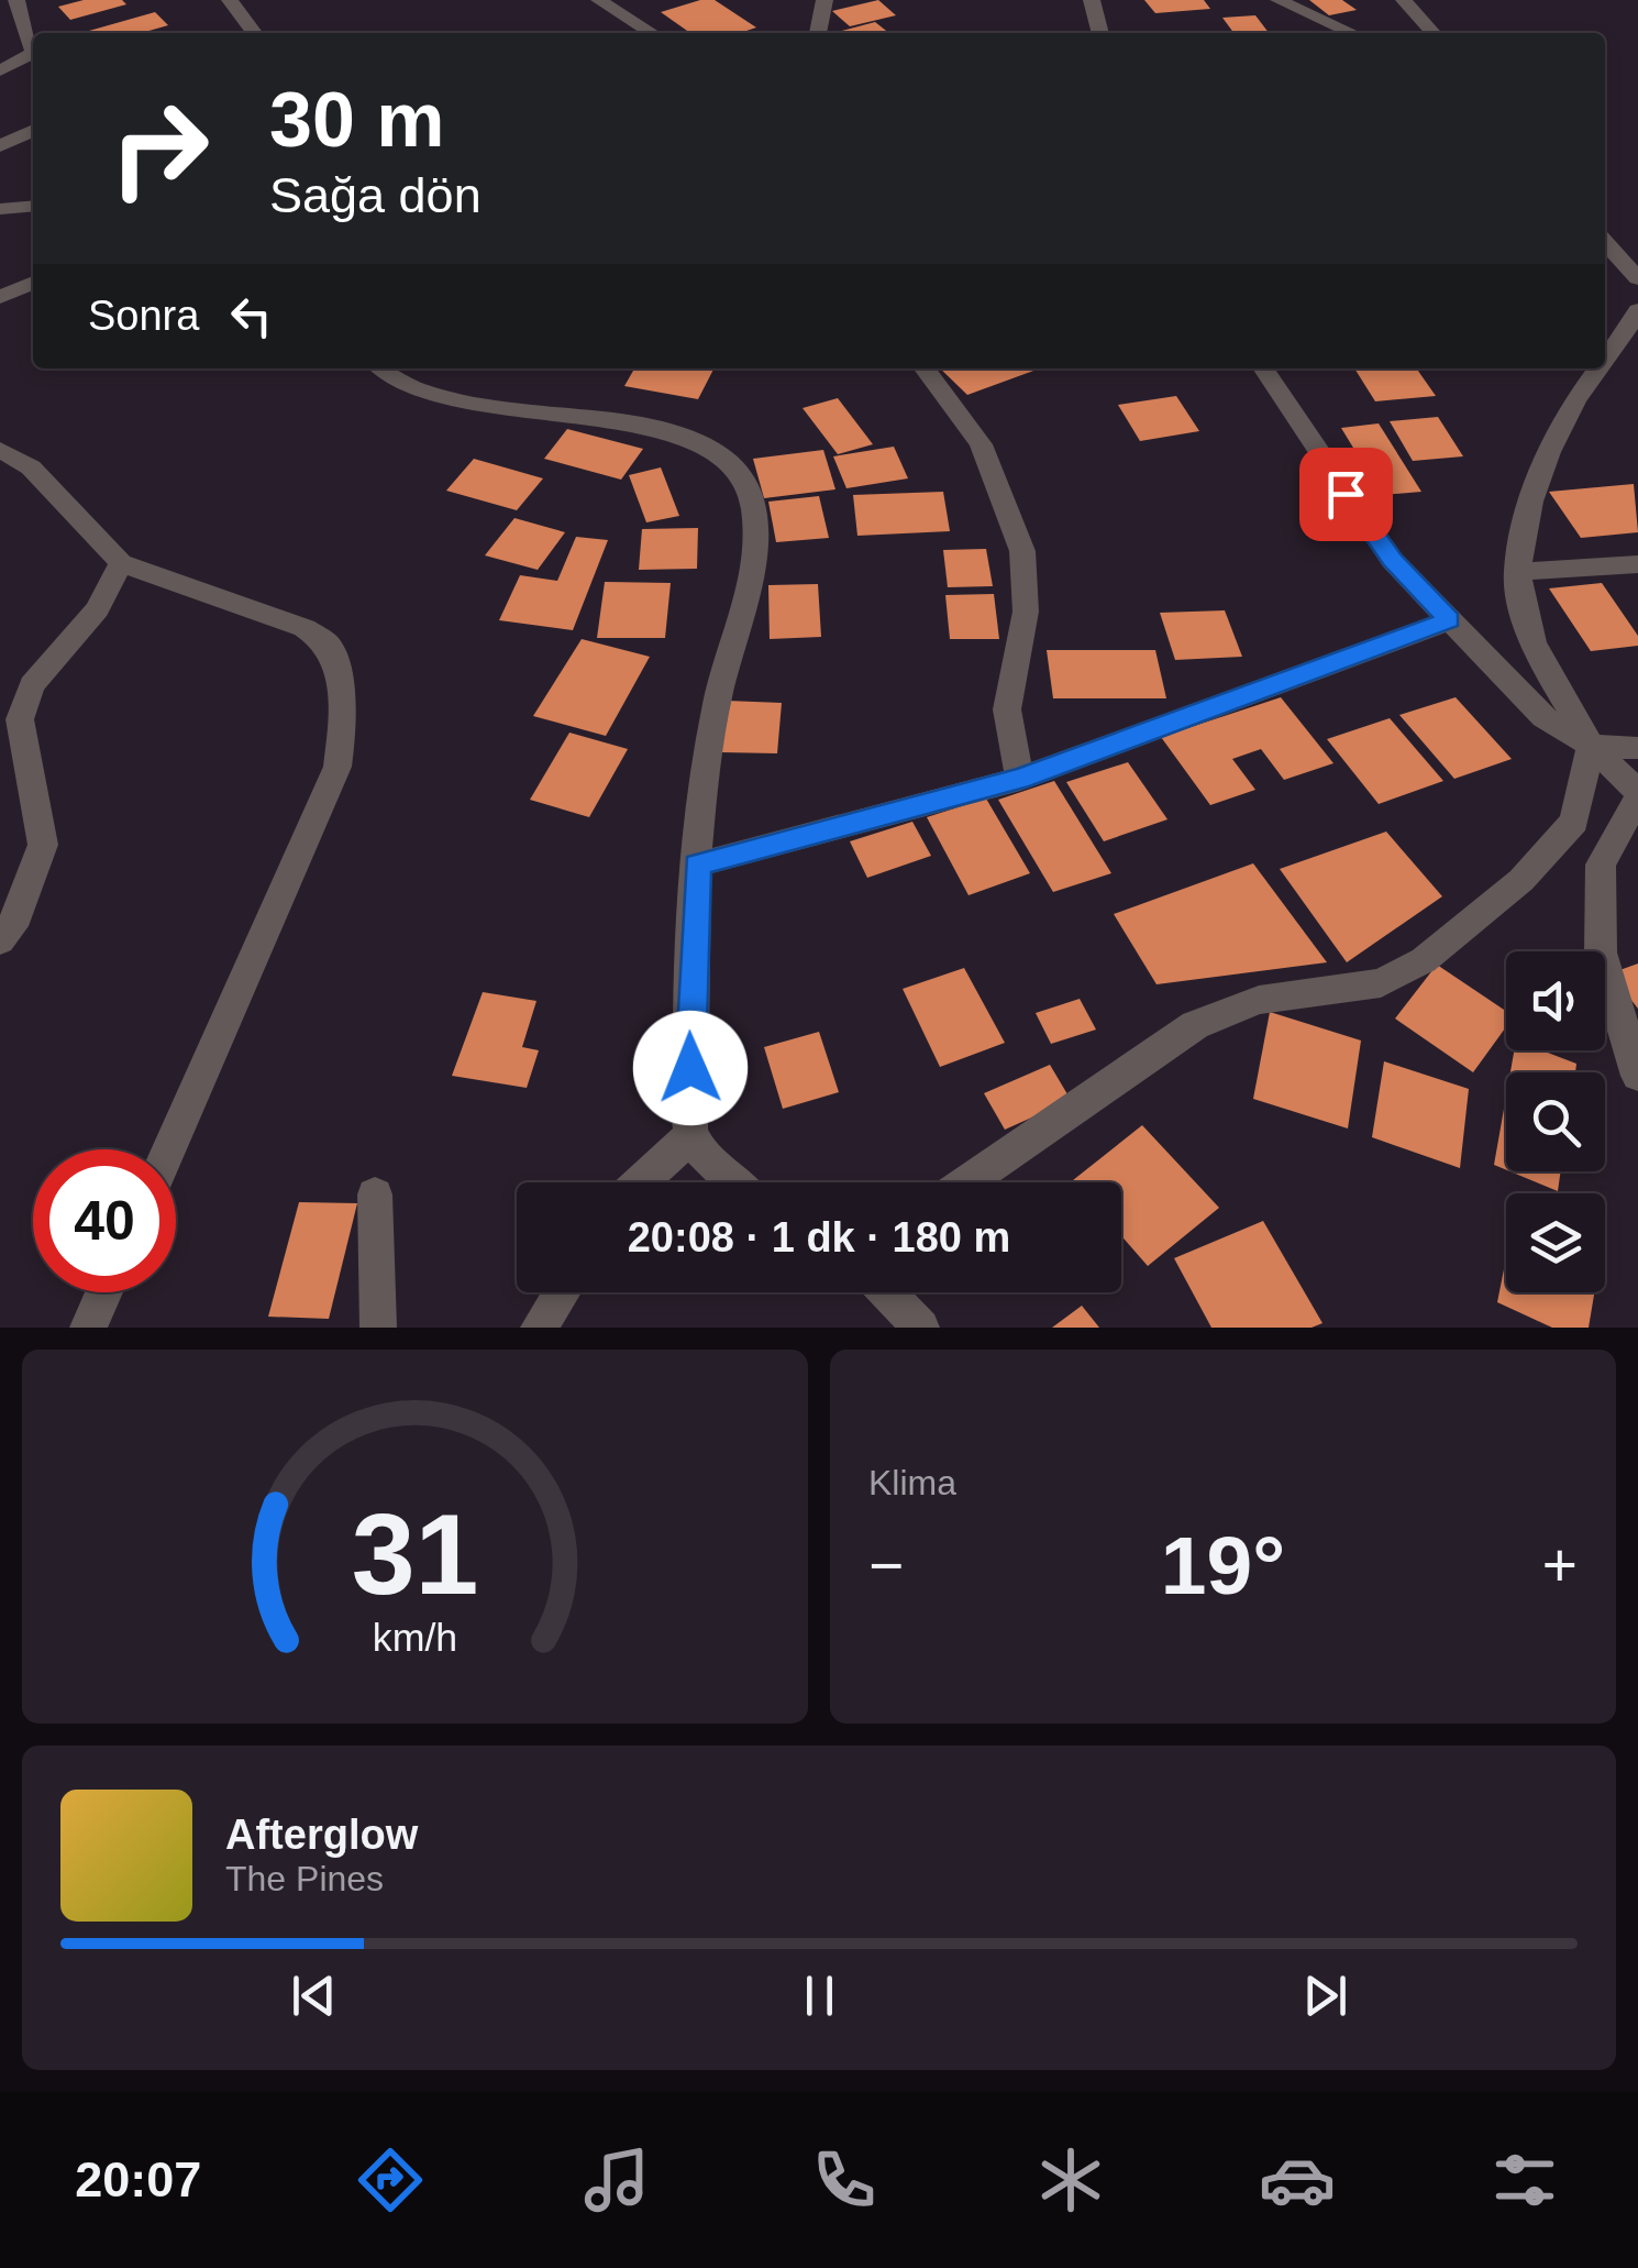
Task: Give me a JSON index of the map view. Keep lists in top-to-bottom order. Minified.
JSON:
{"page":{"turn":["30 m","Sağa dön"],"then":"Sonra","limit":"40","trip":"20:08 · 1 dk · 180 m","tile":"Klima","heat":["−","19°","+"],"song":["Afterglow","The Pines"],"tabs":"20:07","gauge":["31","km/h"]}}
